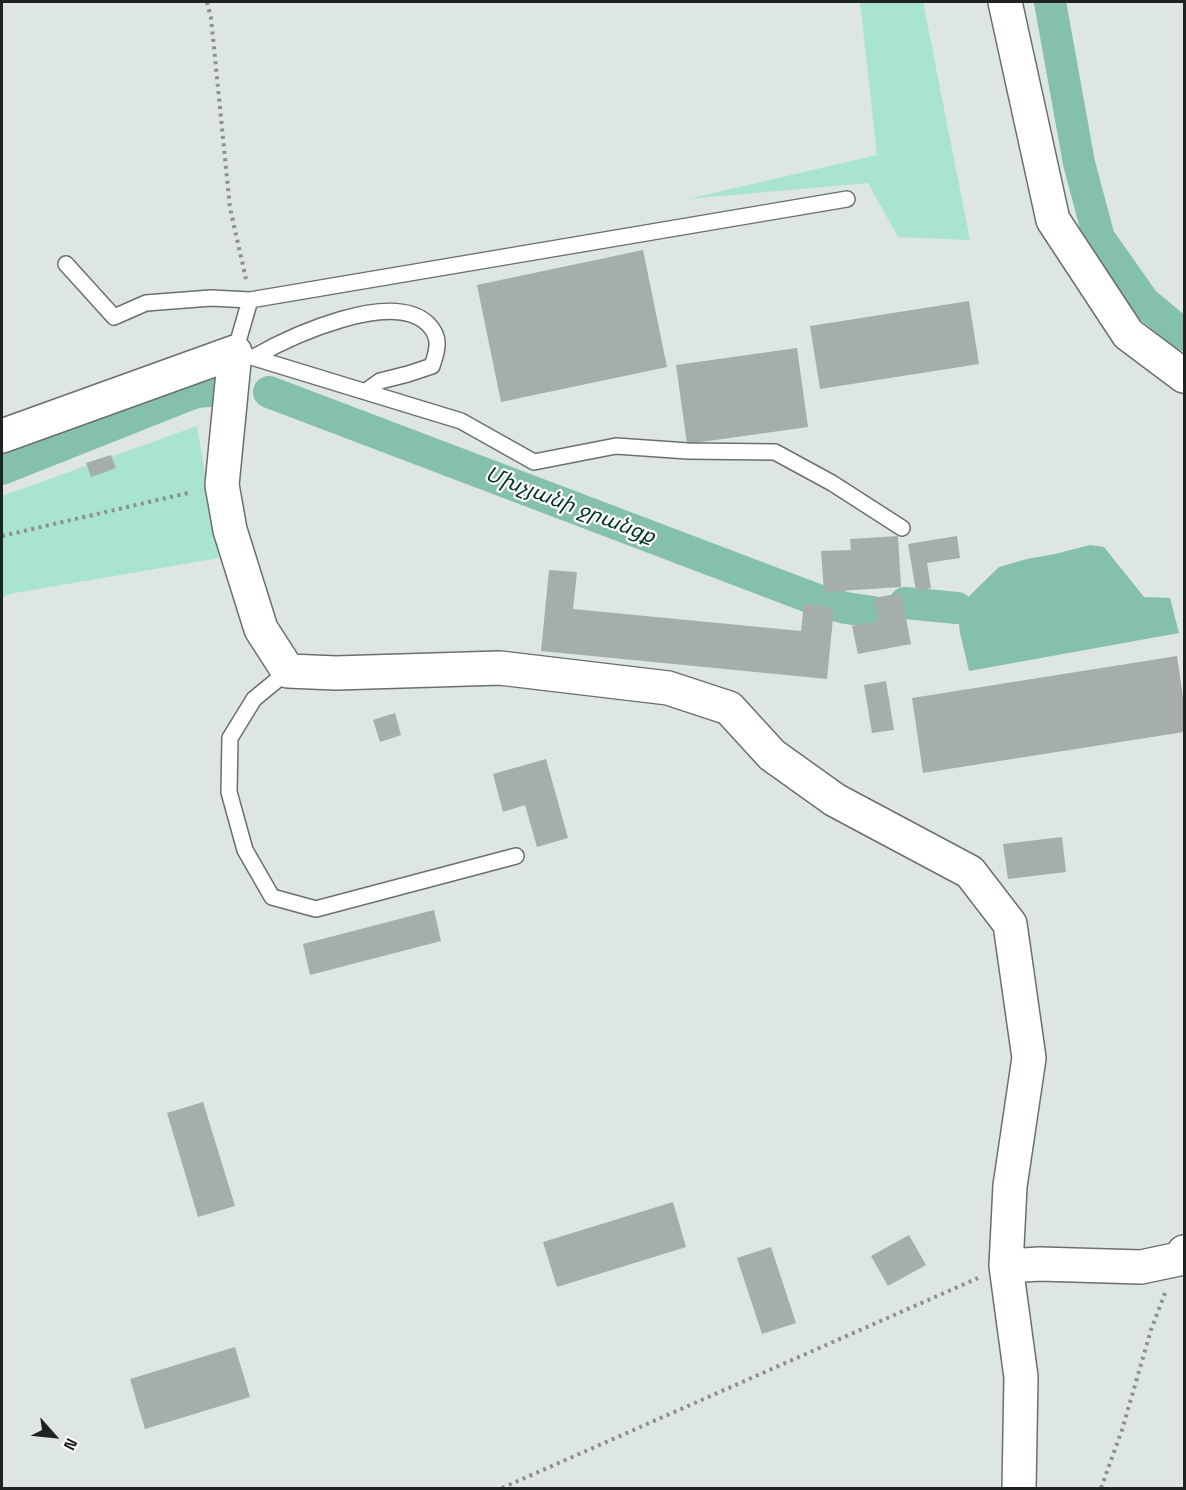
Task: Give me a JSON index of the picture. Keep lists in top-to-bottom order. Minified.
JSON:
{"water":["Մխչյանի ջրանցք"],"north":"bottom right"}
